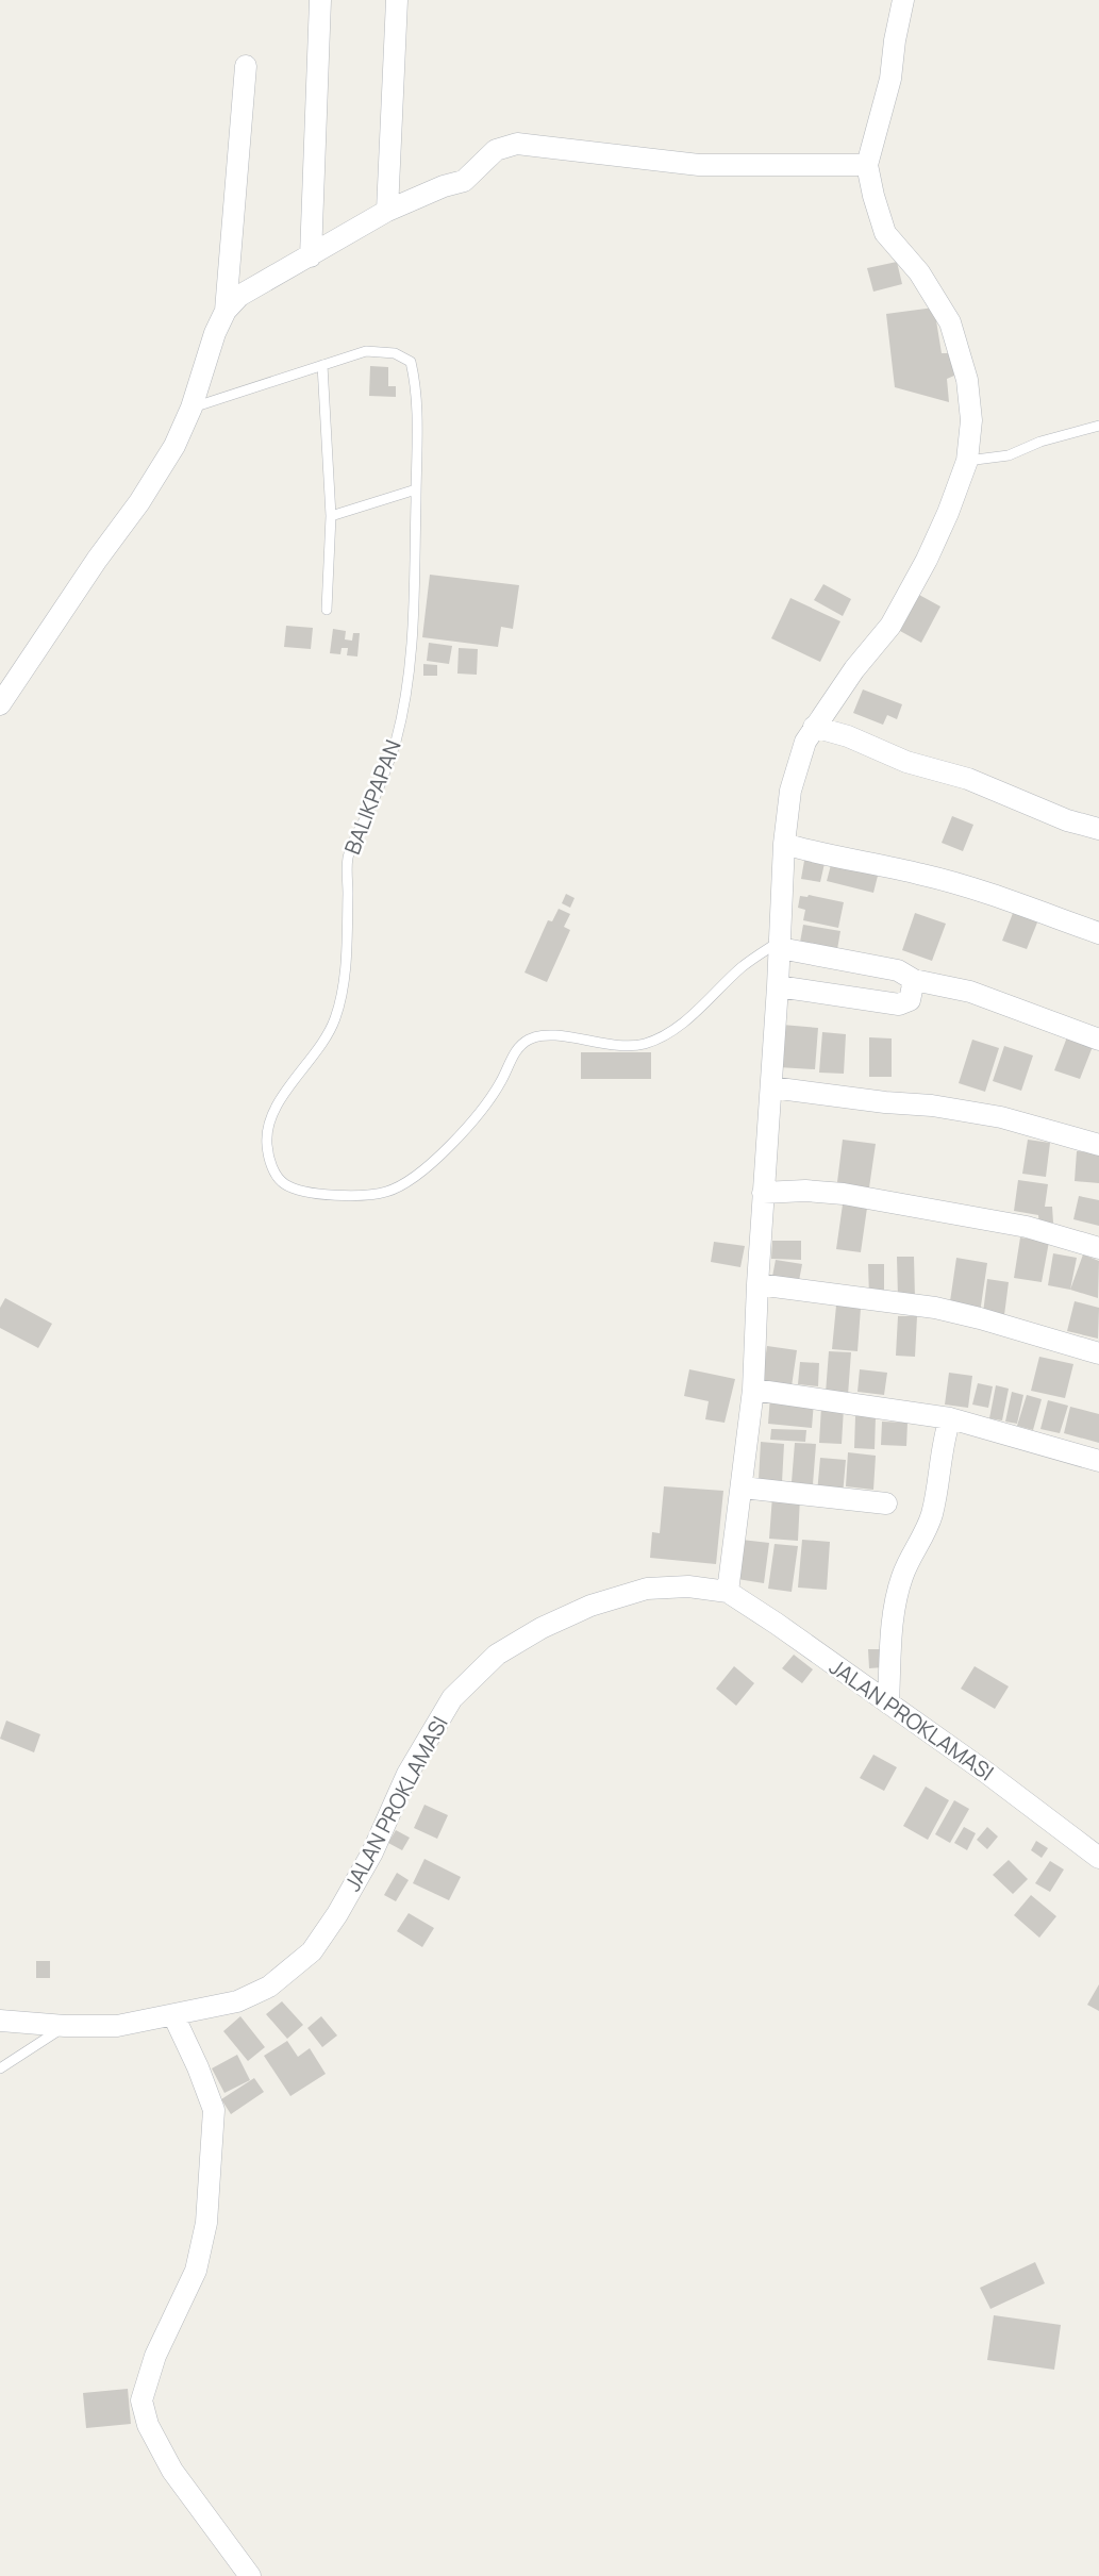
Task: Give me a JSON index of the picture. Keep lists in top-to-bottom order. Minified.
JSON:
{"streets":{"street":["JALAN PROKLAMASI"],"lane":["BALIKPAPAN"]}}
